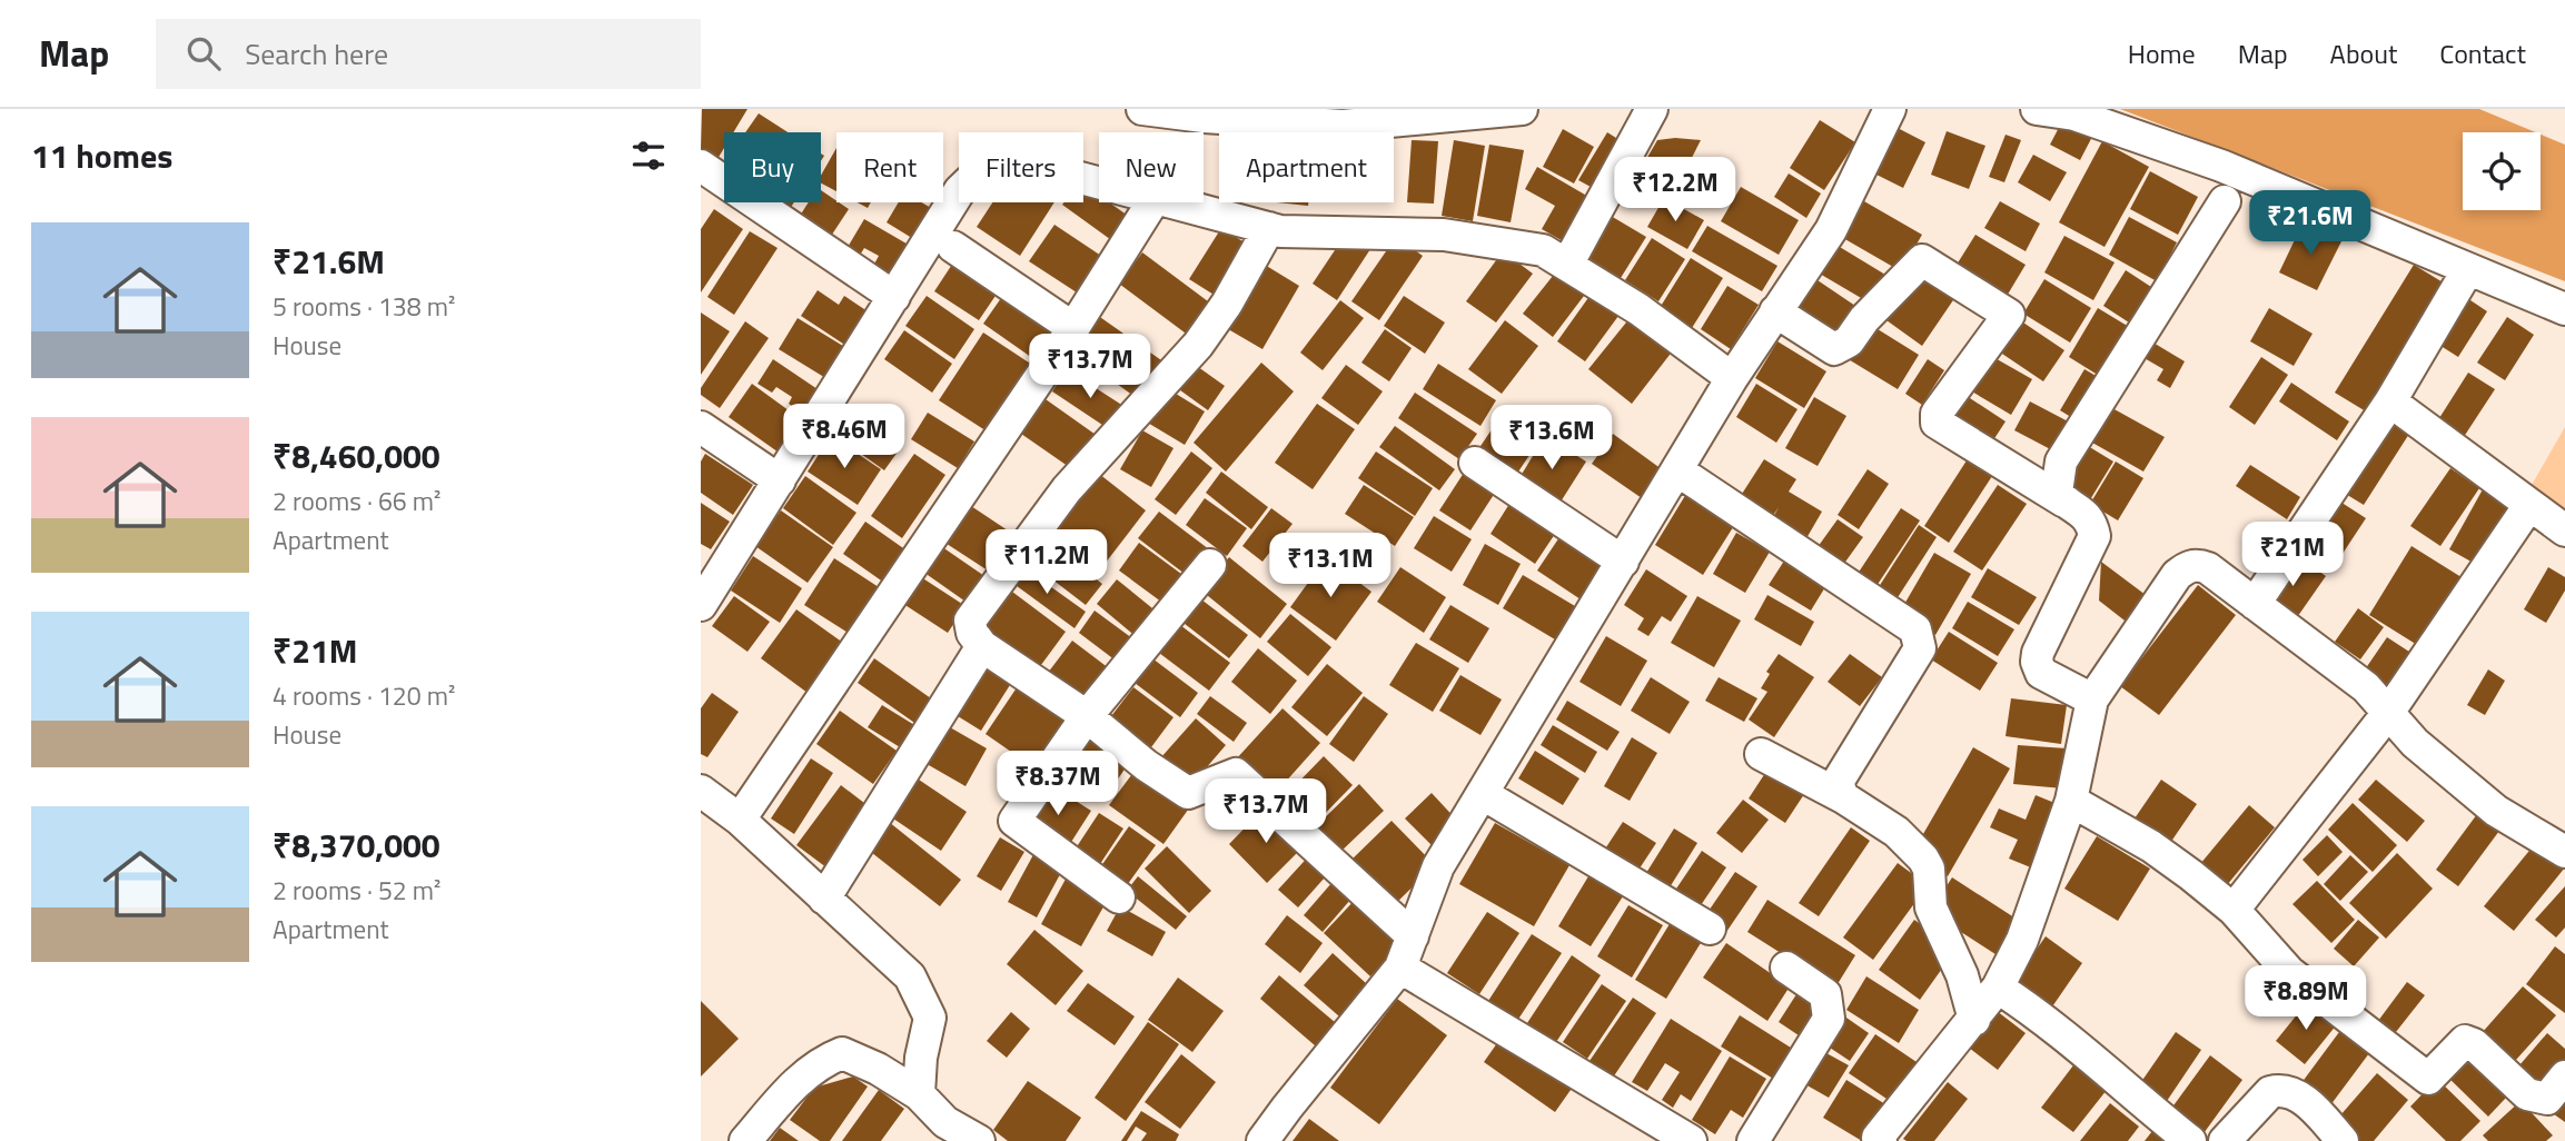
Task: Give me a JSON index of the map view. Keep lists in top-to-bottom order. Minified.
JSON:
{"page":{"header":"Map","search":"Search here","nav":["Home","Map","About","Contact"],"heading":"11 homes","chip":["Buy","Rent","Filters","New","Apartment"],"price":["₹12.2M","₹21.6M","₹13.7M","₹8.46M","₹13.6M","₹21M","₹11.2M","₹13.1M","₹8.37M","₹13.7M","₹8.89M"],"list":[{"name":"₹21.6M","note":"5 rooms · 138 m² · House"},{"name":"₹8,460,000","note":"2 rooms · 66 m² · Apartment"},{"name":"₹21M","note":"4 rooms · 120 m² · House"},{"name":"₹8,370,000","note":"2 rooms · 52 m² · Apartment"}]}}
